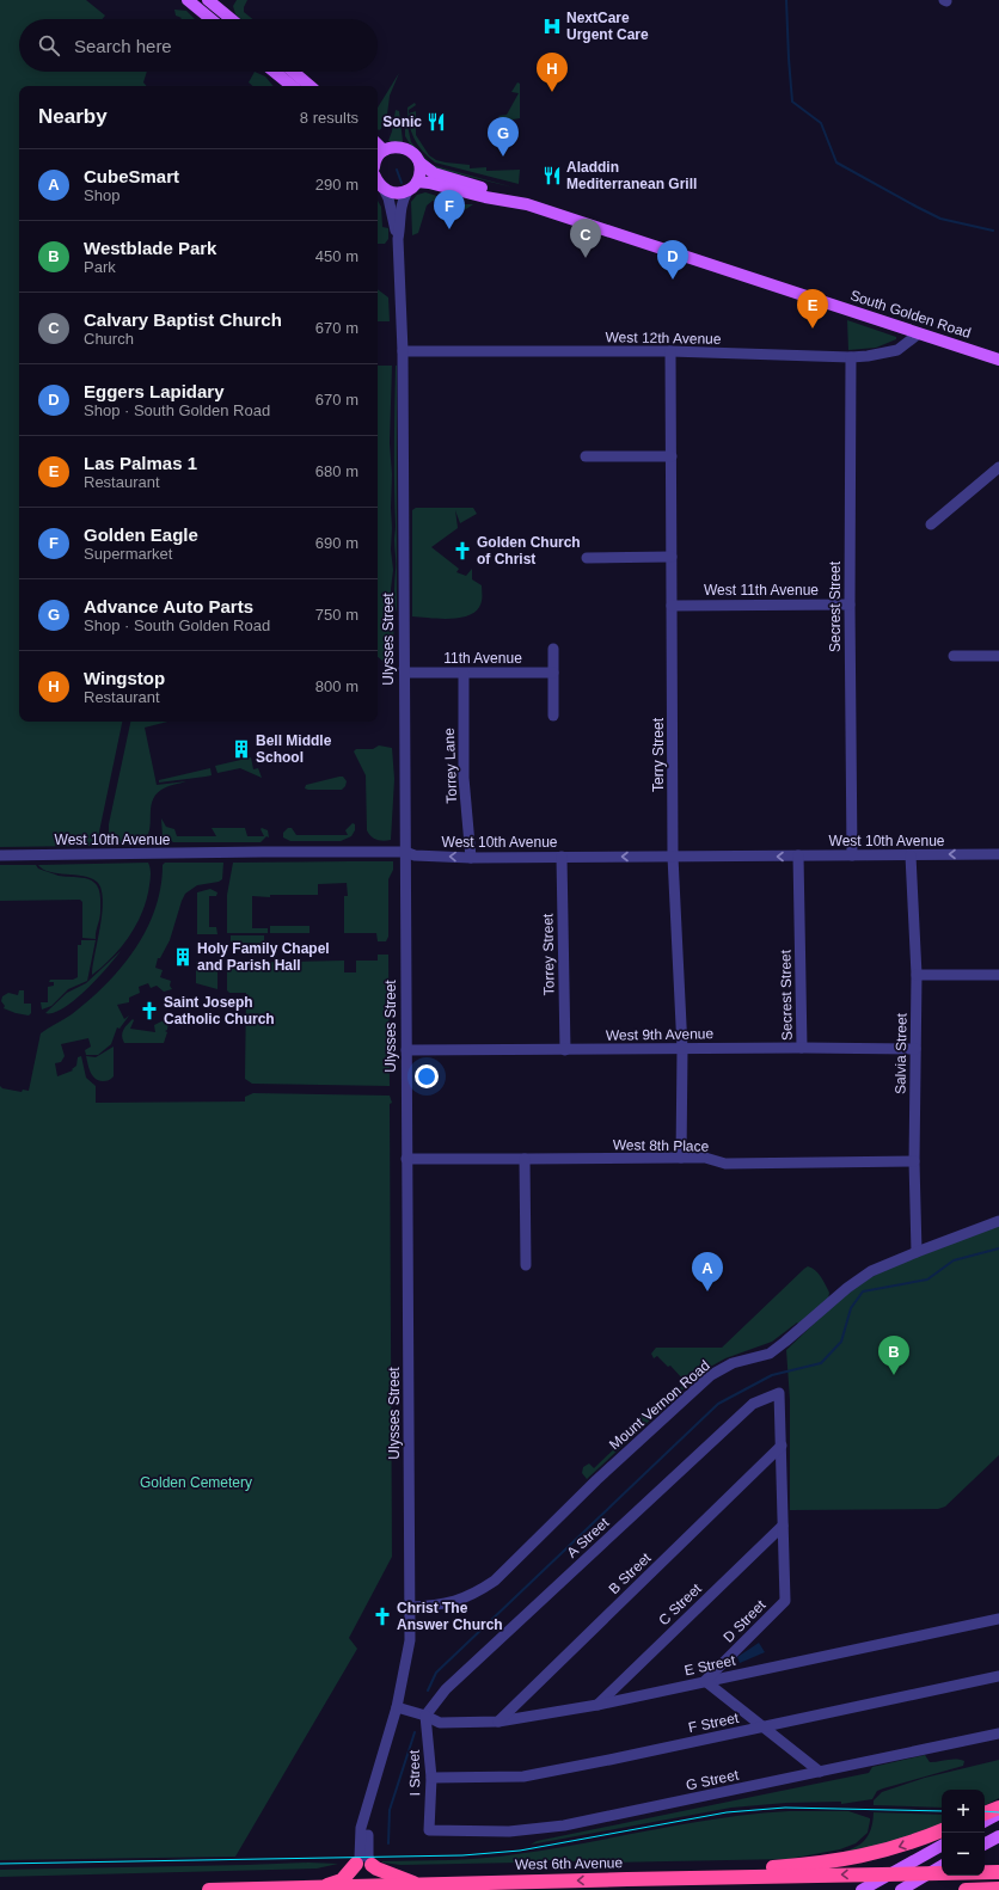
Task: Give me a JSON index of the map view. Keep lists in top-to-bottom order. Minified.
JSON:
{"streets":{"highway":["West 6th Avenue"],"main road":["South Golden Road"],"street":["West 12th Avenue","West 11th Avenue","Secrest Street","Ulysses Street","11th Avenue","Terry Street","Torrey Lane","West 10th Avenue","Torrey Street","West 9th Avenue","Salvia Street","West 8th Place","Mount Vernon Road","A Street","B Street","C Street","D Street","E Street","F Street","I Street","G Street"]},"crossings":[["South Golden Road","West 12th Avenue"],["West 12th Avenue","Secrest Street"],["West 12th Avenue","Ulysses Street"],["West 12th Avenue","Terry Street"],["West 11th Avenue","Secrest Street"],["West 11th Avenue","Terry Street"],["Secrest Street","West 10th Avenue"],["Secrest Street","West 9th Avenue"],["Ulysses Street","11th Avenue"],["Ulysses Street","West 10th Avenue"],["Ulysses Street","West 9th Avenue"],["Ulysses Street","West 8th Place"],["Ulysses Street","Mount Vernon Road"],["Ulysses Street","E Street"],["11th Avenue","Torrey Lane"],["Terry Street","West 10th Avenue"],["Terry Street","West 9th Avenue"],["Terry Street","West 8th Place"],["Torrey Lane","West 10th Avenue"],["West 10th Avenue","Torrey Street"],["West 10th Avenue","Salvia Street"],["Torrey Street","West 9th Avenue"],["West 9th Avenue","Salvia Street"],["Salvia Street","West 8th Place"],["Salvia Street","Mount Vernon Road"],["A Street","B Street"],["A Street","E Street"],["A Street","I Street"],["B Street","E Street"],["C Street","D Street"],["C Street","E Street"],["D Street","E Street"],["E Street","I Street"],["F Street","I Street"],["I Street","G Street"]],"one_way":["West 10th Avenue"],"parks":["Golden Cemetery"],"places":{"hospital":["NextCare Urgent Care"],"restaurant":["Sonic","Aladdin Mediterranean Grill"],"church":["Golden Church of Christ","Saint Joseph Catholic Church","Christ The Answer Church"],"building":["Bell Middle School","Holy Family Chapel and Parish Hall"]},"page":{"search":"Search here","pins":["H","G","F","C","D","E","A","B"],"heading":["Nearby","8 results"],"list":[{"mark":"A","name":"CubeSmart","note":"Shop","value":"290 m"},{"mark":"B","name":"Westblade Park","note":"Park","value":"450 m"},{"mark":"C","name":"Calvary Baptist Church","note":"Church","value":"670 m"},{"mark":"D","name":"Eggers Lapidary","note":"Shop · South Golden Road","value":"670 m"},{"mark":"E","name":"Las Palmas 1","note":"Restaurant","value":"680 m"},{"mark":"F","name":"Golden Eagle","note":"Supermarket","value":"690 m"},{"mark":"G","name":"Advance Auto Parts","note":"Shop · South Golden Road","value":"750 m"},{"mark":"H","name":"Wingstop","note":"Restaurant","value":"800 m"}],"map_buttons":["+","−"]}}
